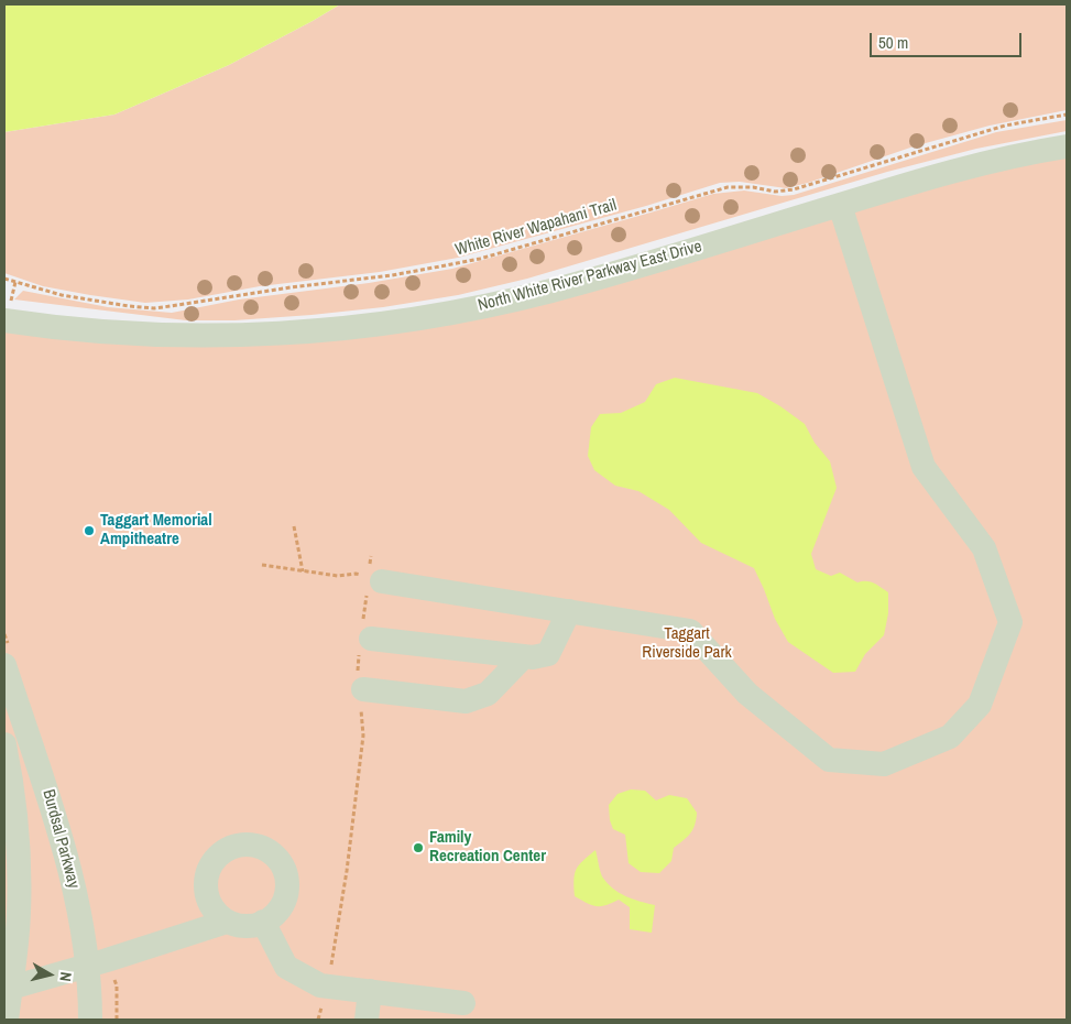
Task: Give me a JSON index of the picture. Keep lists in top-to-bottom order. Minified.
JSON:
{"streets":{"street":["North White River Parkway East Drive","Burdsal Parkway"],"path":["White River Wapahani Trail"]},"parks":["Taggart Riverside Park"],"places":["Taggart Memorial Ampitheatre","Family Recreation Center"],"scale_bar":"50 m","north":"right"}
